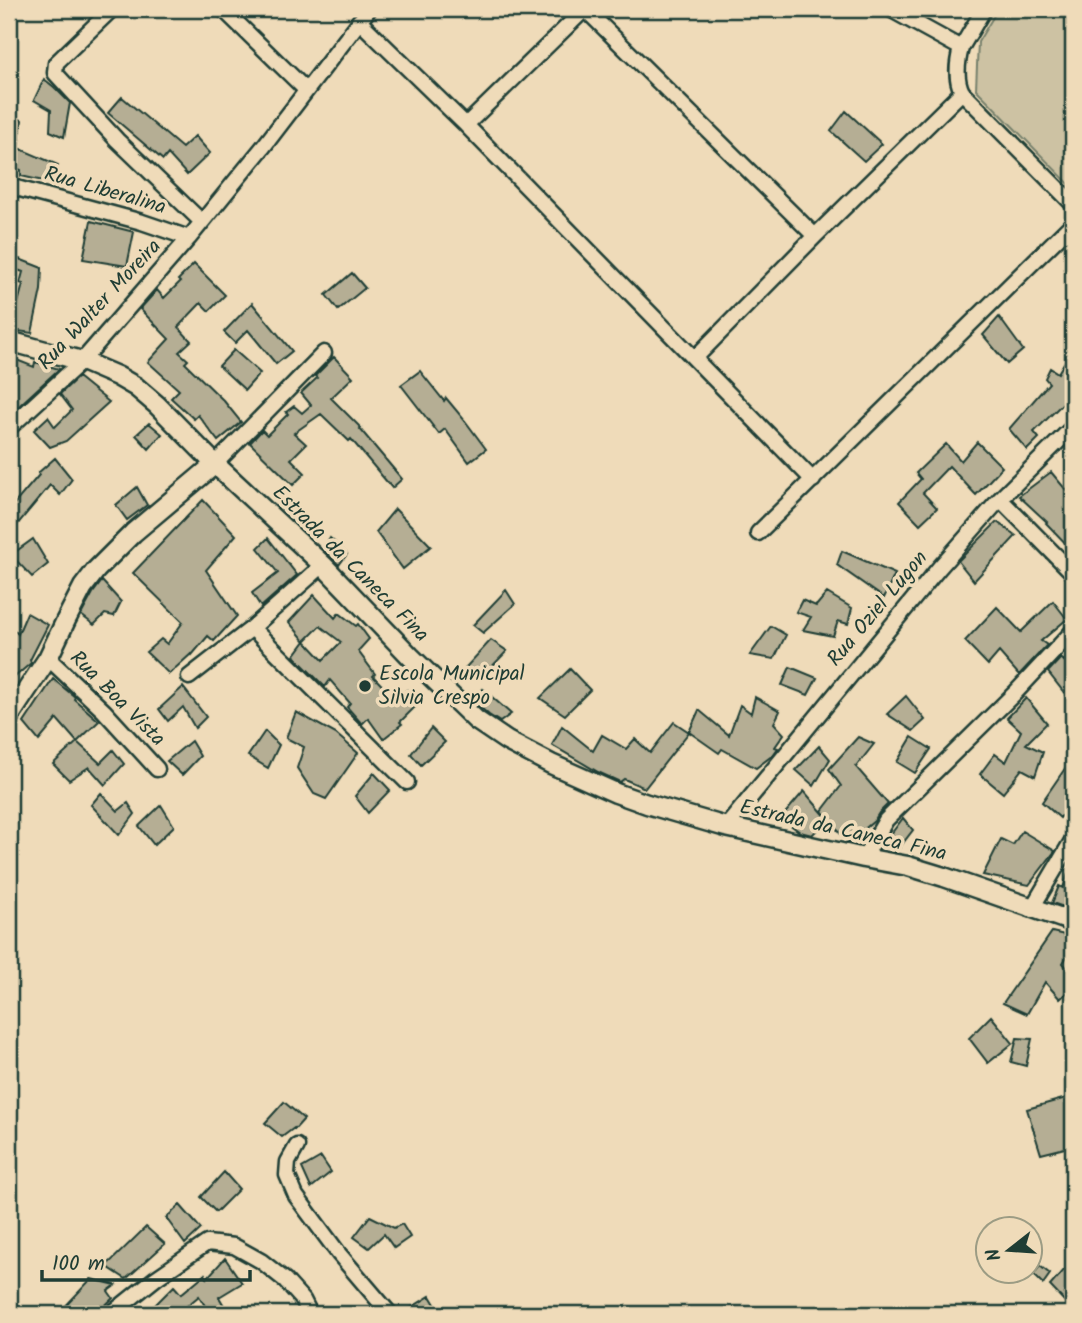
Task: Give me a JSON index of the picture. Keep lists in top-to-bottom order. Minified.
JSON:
{"streets":{"street":["Rua Liberalina","Rua Walter Moreira","Estrada da Caneca Fina","Rua Oziel Lugon","Rua Boa Vista"]},"crossings":[["Rua Liberalina","Rua Walter Moreira"],["Rua Walter Moreira","Estrada da Caneca Fina"],["Estrada da Caneca Fina","Rua Oziel Lugon"]],"places":["Escola Municipal Silvia Crespo"],"scale_bar":"100 m","north":"left"}
